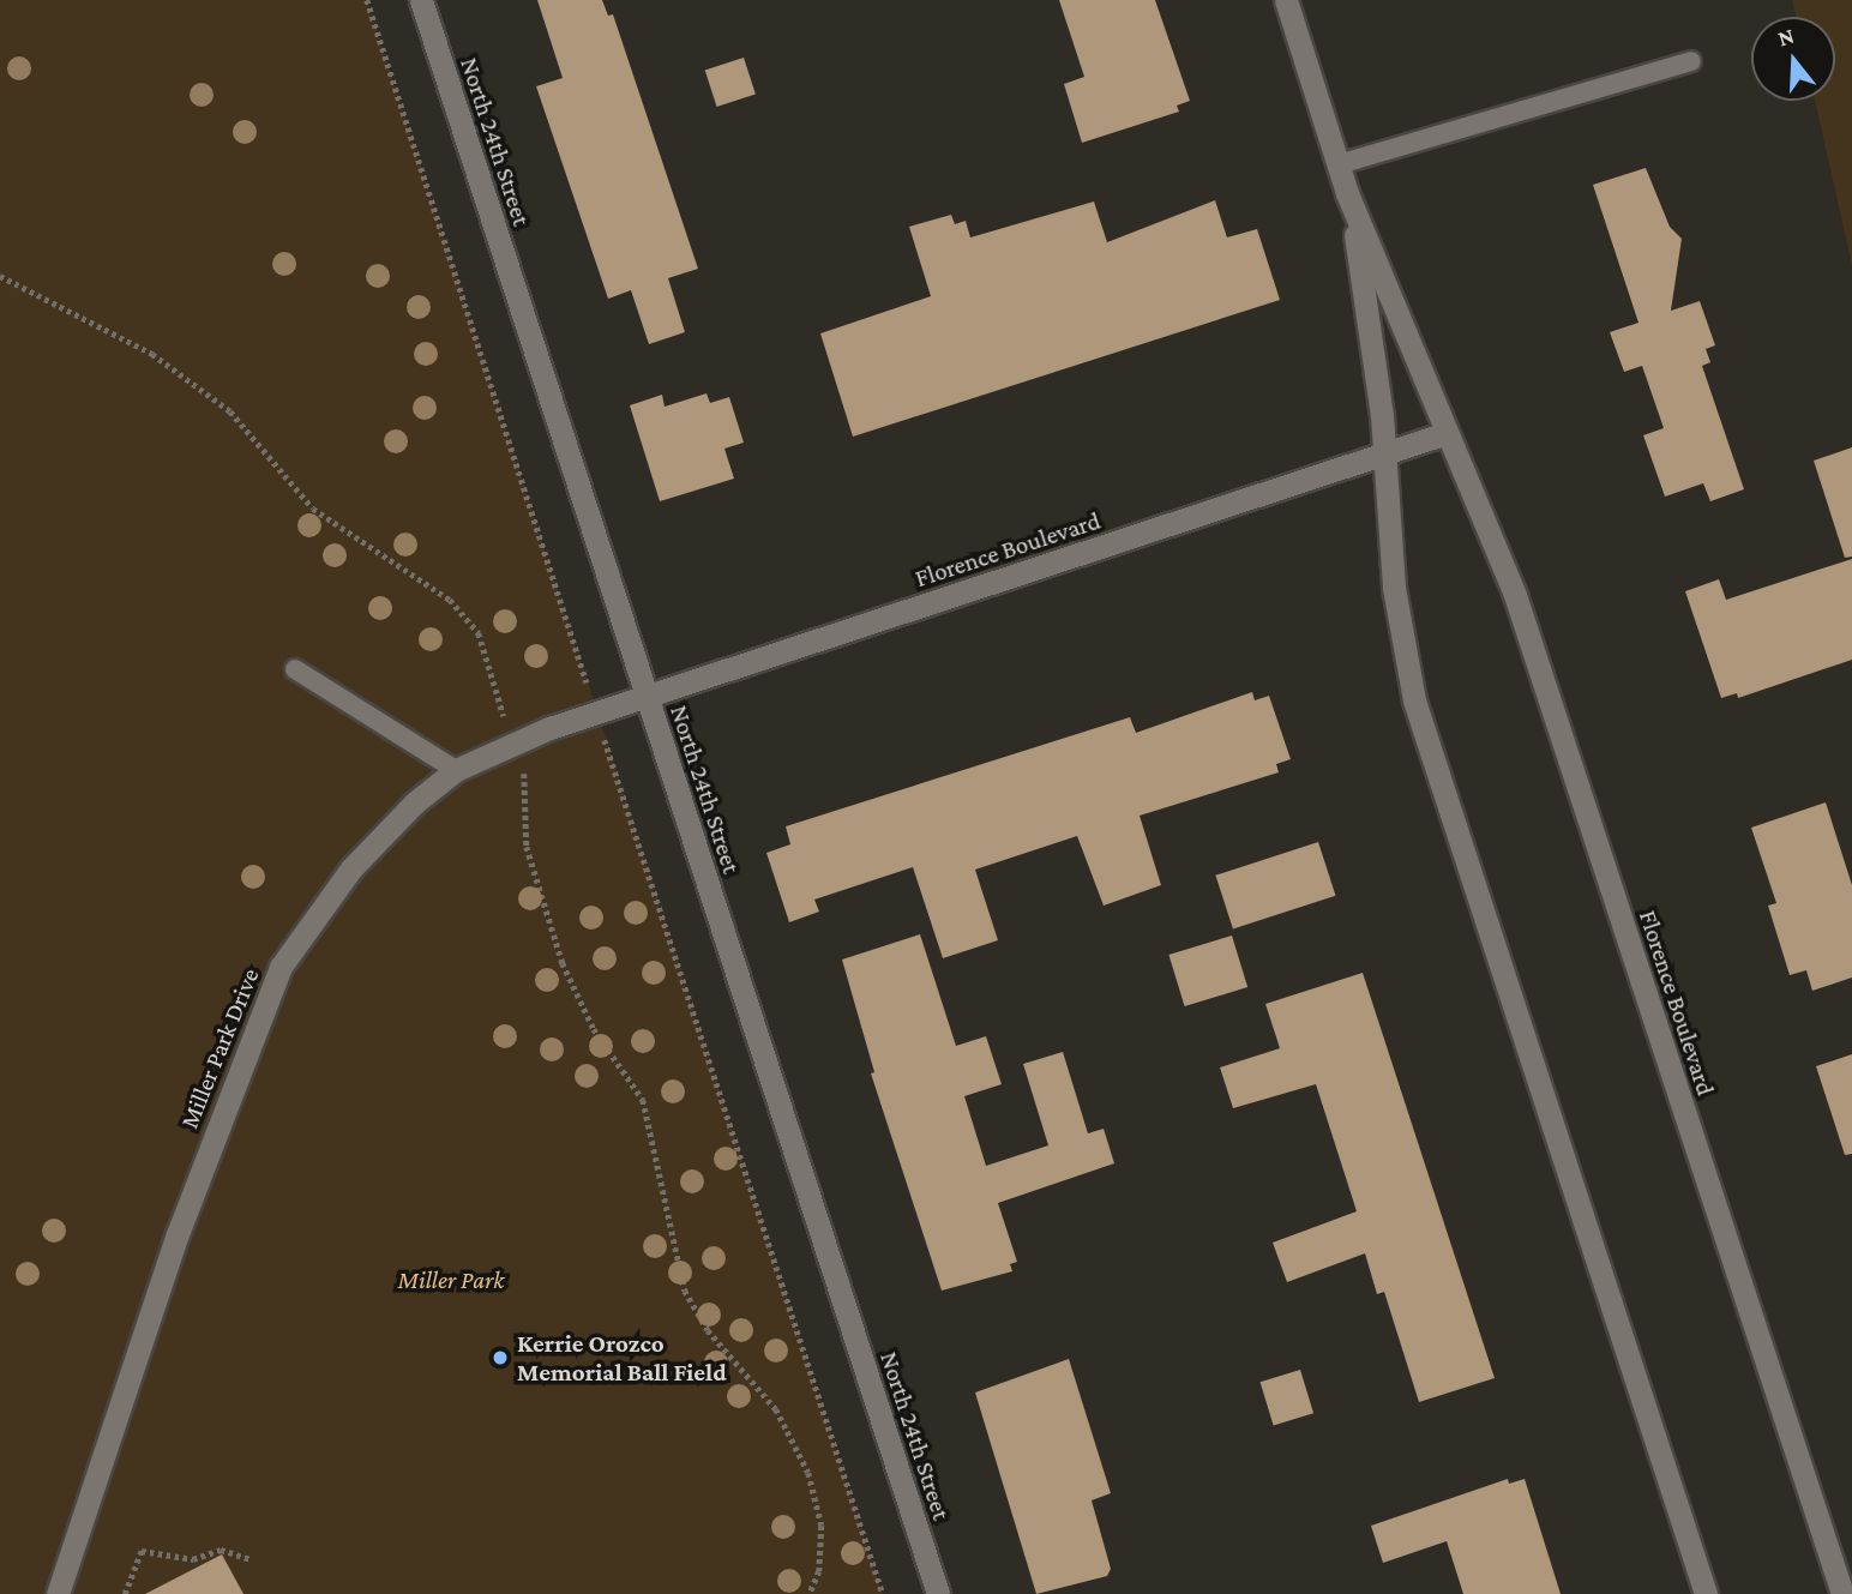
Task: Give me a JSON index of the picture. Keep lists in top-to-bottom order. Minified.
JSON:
{"streets":{"street":["North 24th Street","Florence Boulevard","Miller Park Drive"]},"crossings":[["North 24th Street","Florence Boulevard"],["North 24th Street","Miller Park Drive"],["Florence Boulevard","Miller Park Drive"]],"parks":["Miller Park"],"places":["Kerrie Orozco Memorial Ball Field"],"north":"top"}
